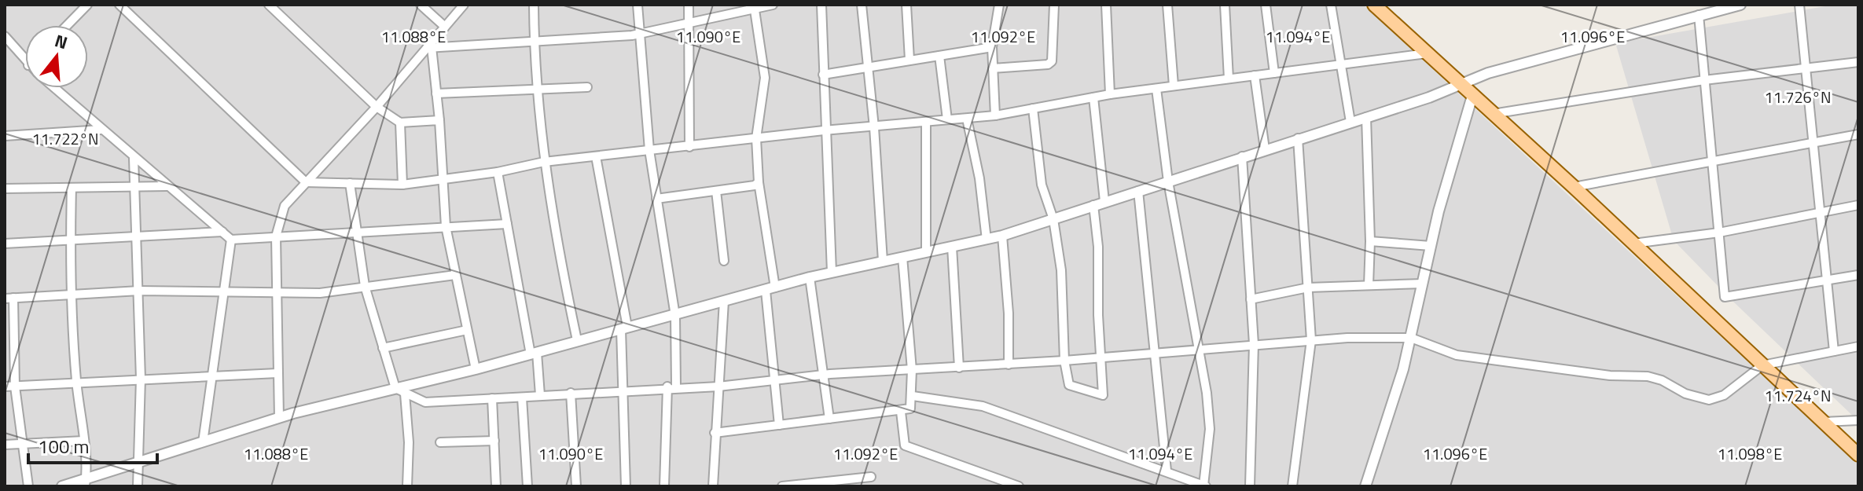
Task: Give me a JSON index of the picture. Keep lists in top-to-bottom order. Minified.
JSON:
{"scale_bar":"100 m","north":"top","coordinates":["11.088°E","11.090°E","11.092°E","11.094°E","11.096°E","11.726°N","11.722°N","11.724°N","11.098°E"]}
